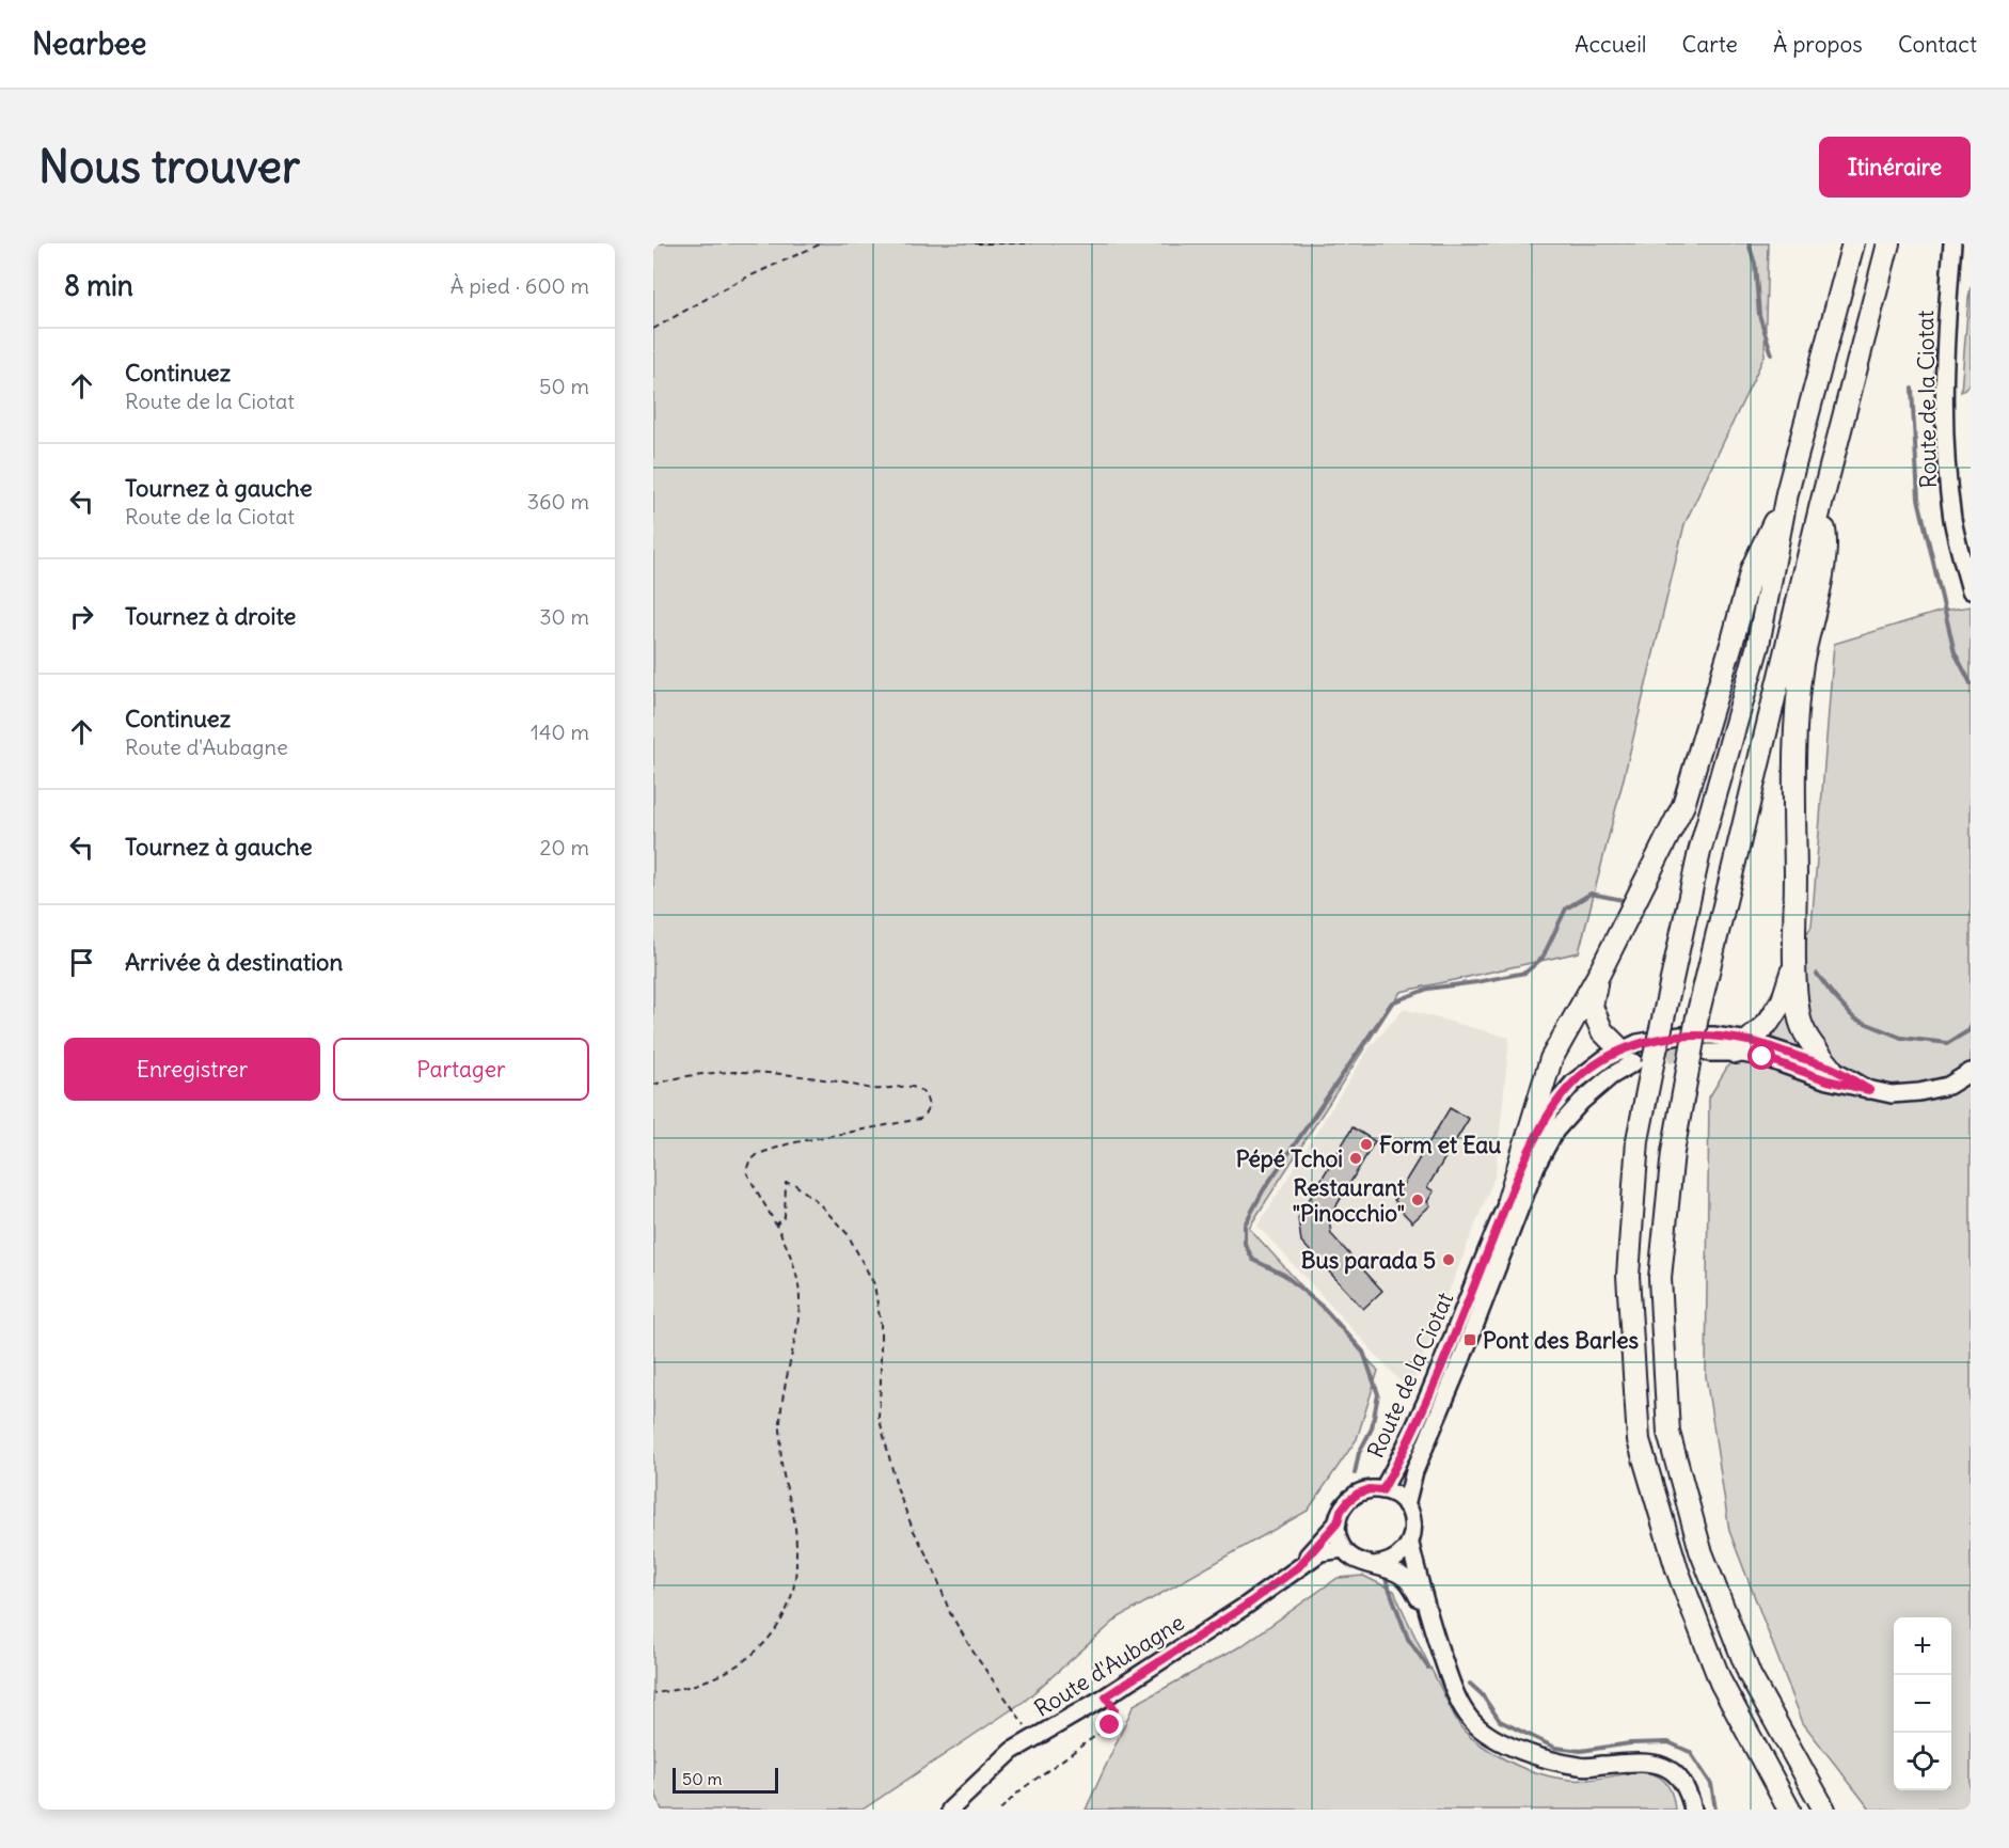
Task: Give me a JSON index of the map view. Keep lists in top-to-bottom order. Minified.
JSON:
{"streets":{"main road":["Route de la Ciotat","Route d'Aubagne"]},"crossings":[["Route de la Ciotat","Route d'Aubagne"]],"places":{"other":["Form et Eau","Pépé Tchoi","Restaurant \"Pinocchio\"","Bus parada 5"],"transit":["Pont des Barles"]},"scale_bar":"50 m","page":{"header":"Nearbee","nav":["Accueil","Carte","À propos","Contact"],"buttons":["Itinéraire",["Enregistrer","Partager"]],"title":"Nous trouver","heading":["8 min","À pied · 600 m"],"list":[["Continuez","Route de la Ciotat","50 m"],["Tournez à gauche","Route de la Ciotat","360 m"],["Tournez à droite","30 m"],["Continuez","Route d'Aubagne","140 m"],["Tournez à gauche","20 m"],"Arrivée à destination"],"map_buttons":["+","−"],"scale":"50 m"}}
